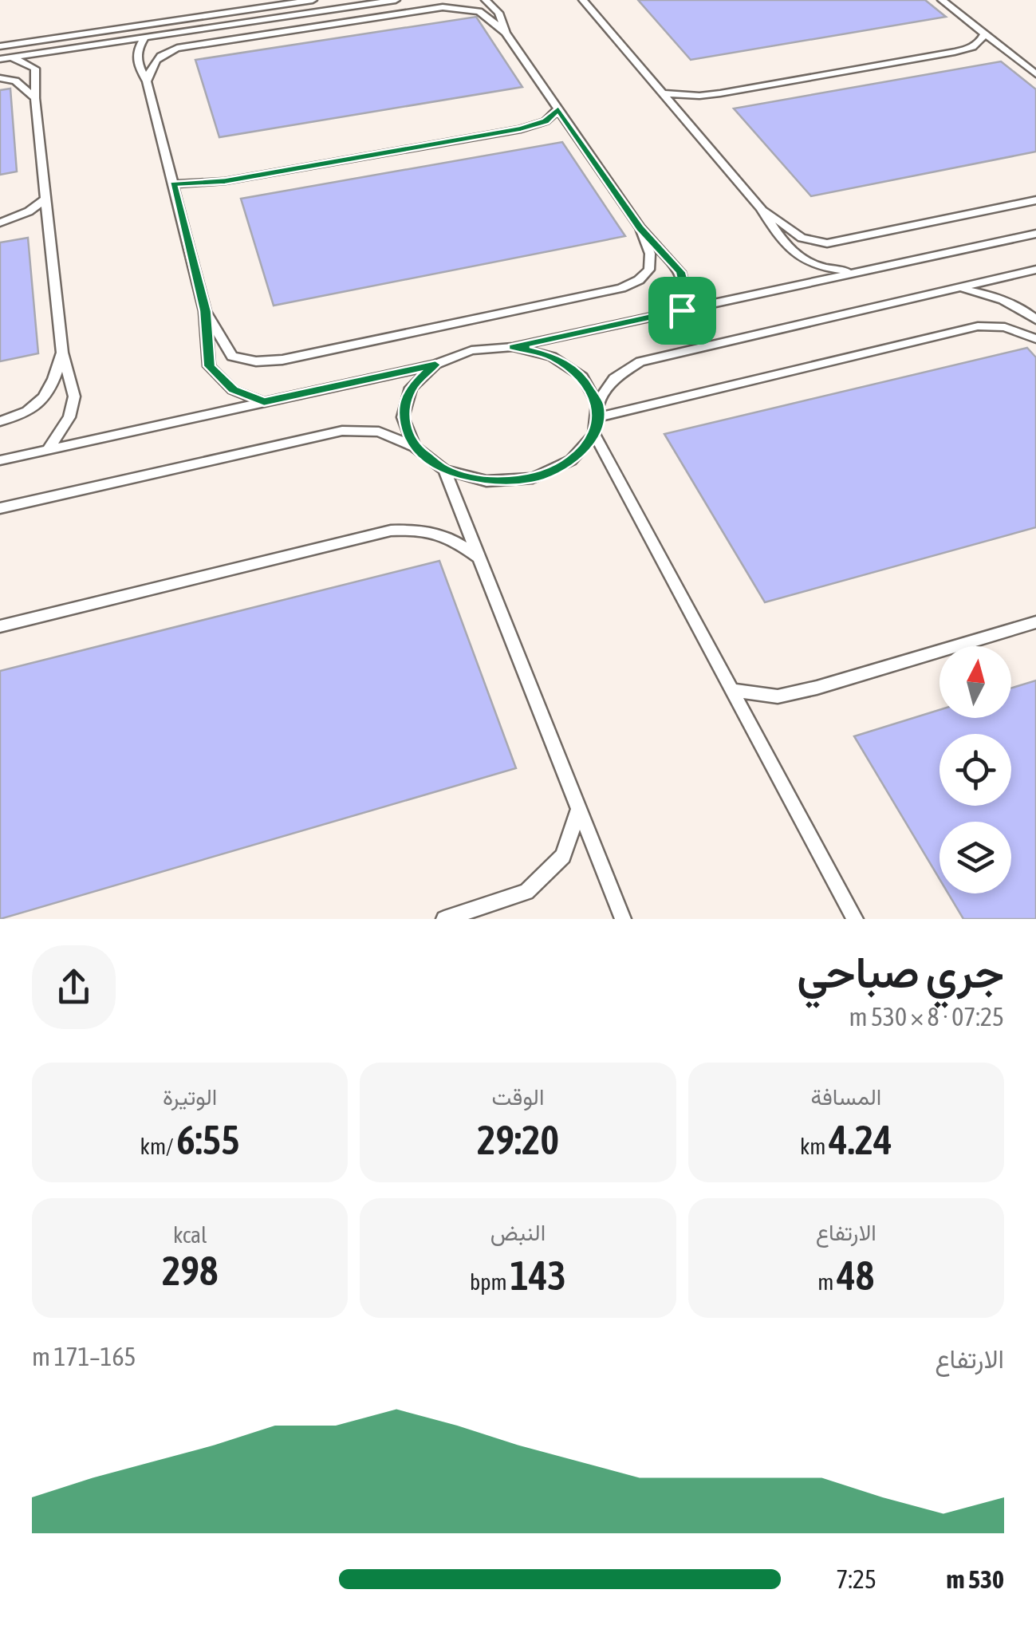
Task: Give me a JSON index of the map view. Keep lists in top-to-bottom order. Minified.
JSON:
{"north":"top","page":{"heading":["جري صباحي","07:25 · 8 × 530 m"],"stats":[["المسافة","4.24 km"],["الوقت","29:20"],["الوتيرة","6:55 /km"],["الارتفاع","48 m"],["النبض","143 bpm"],["kcal","298"]],"chart":["الارتفاع","165–171 m"],"list":[{"name":"530 m","note":"7:25"}]}}
